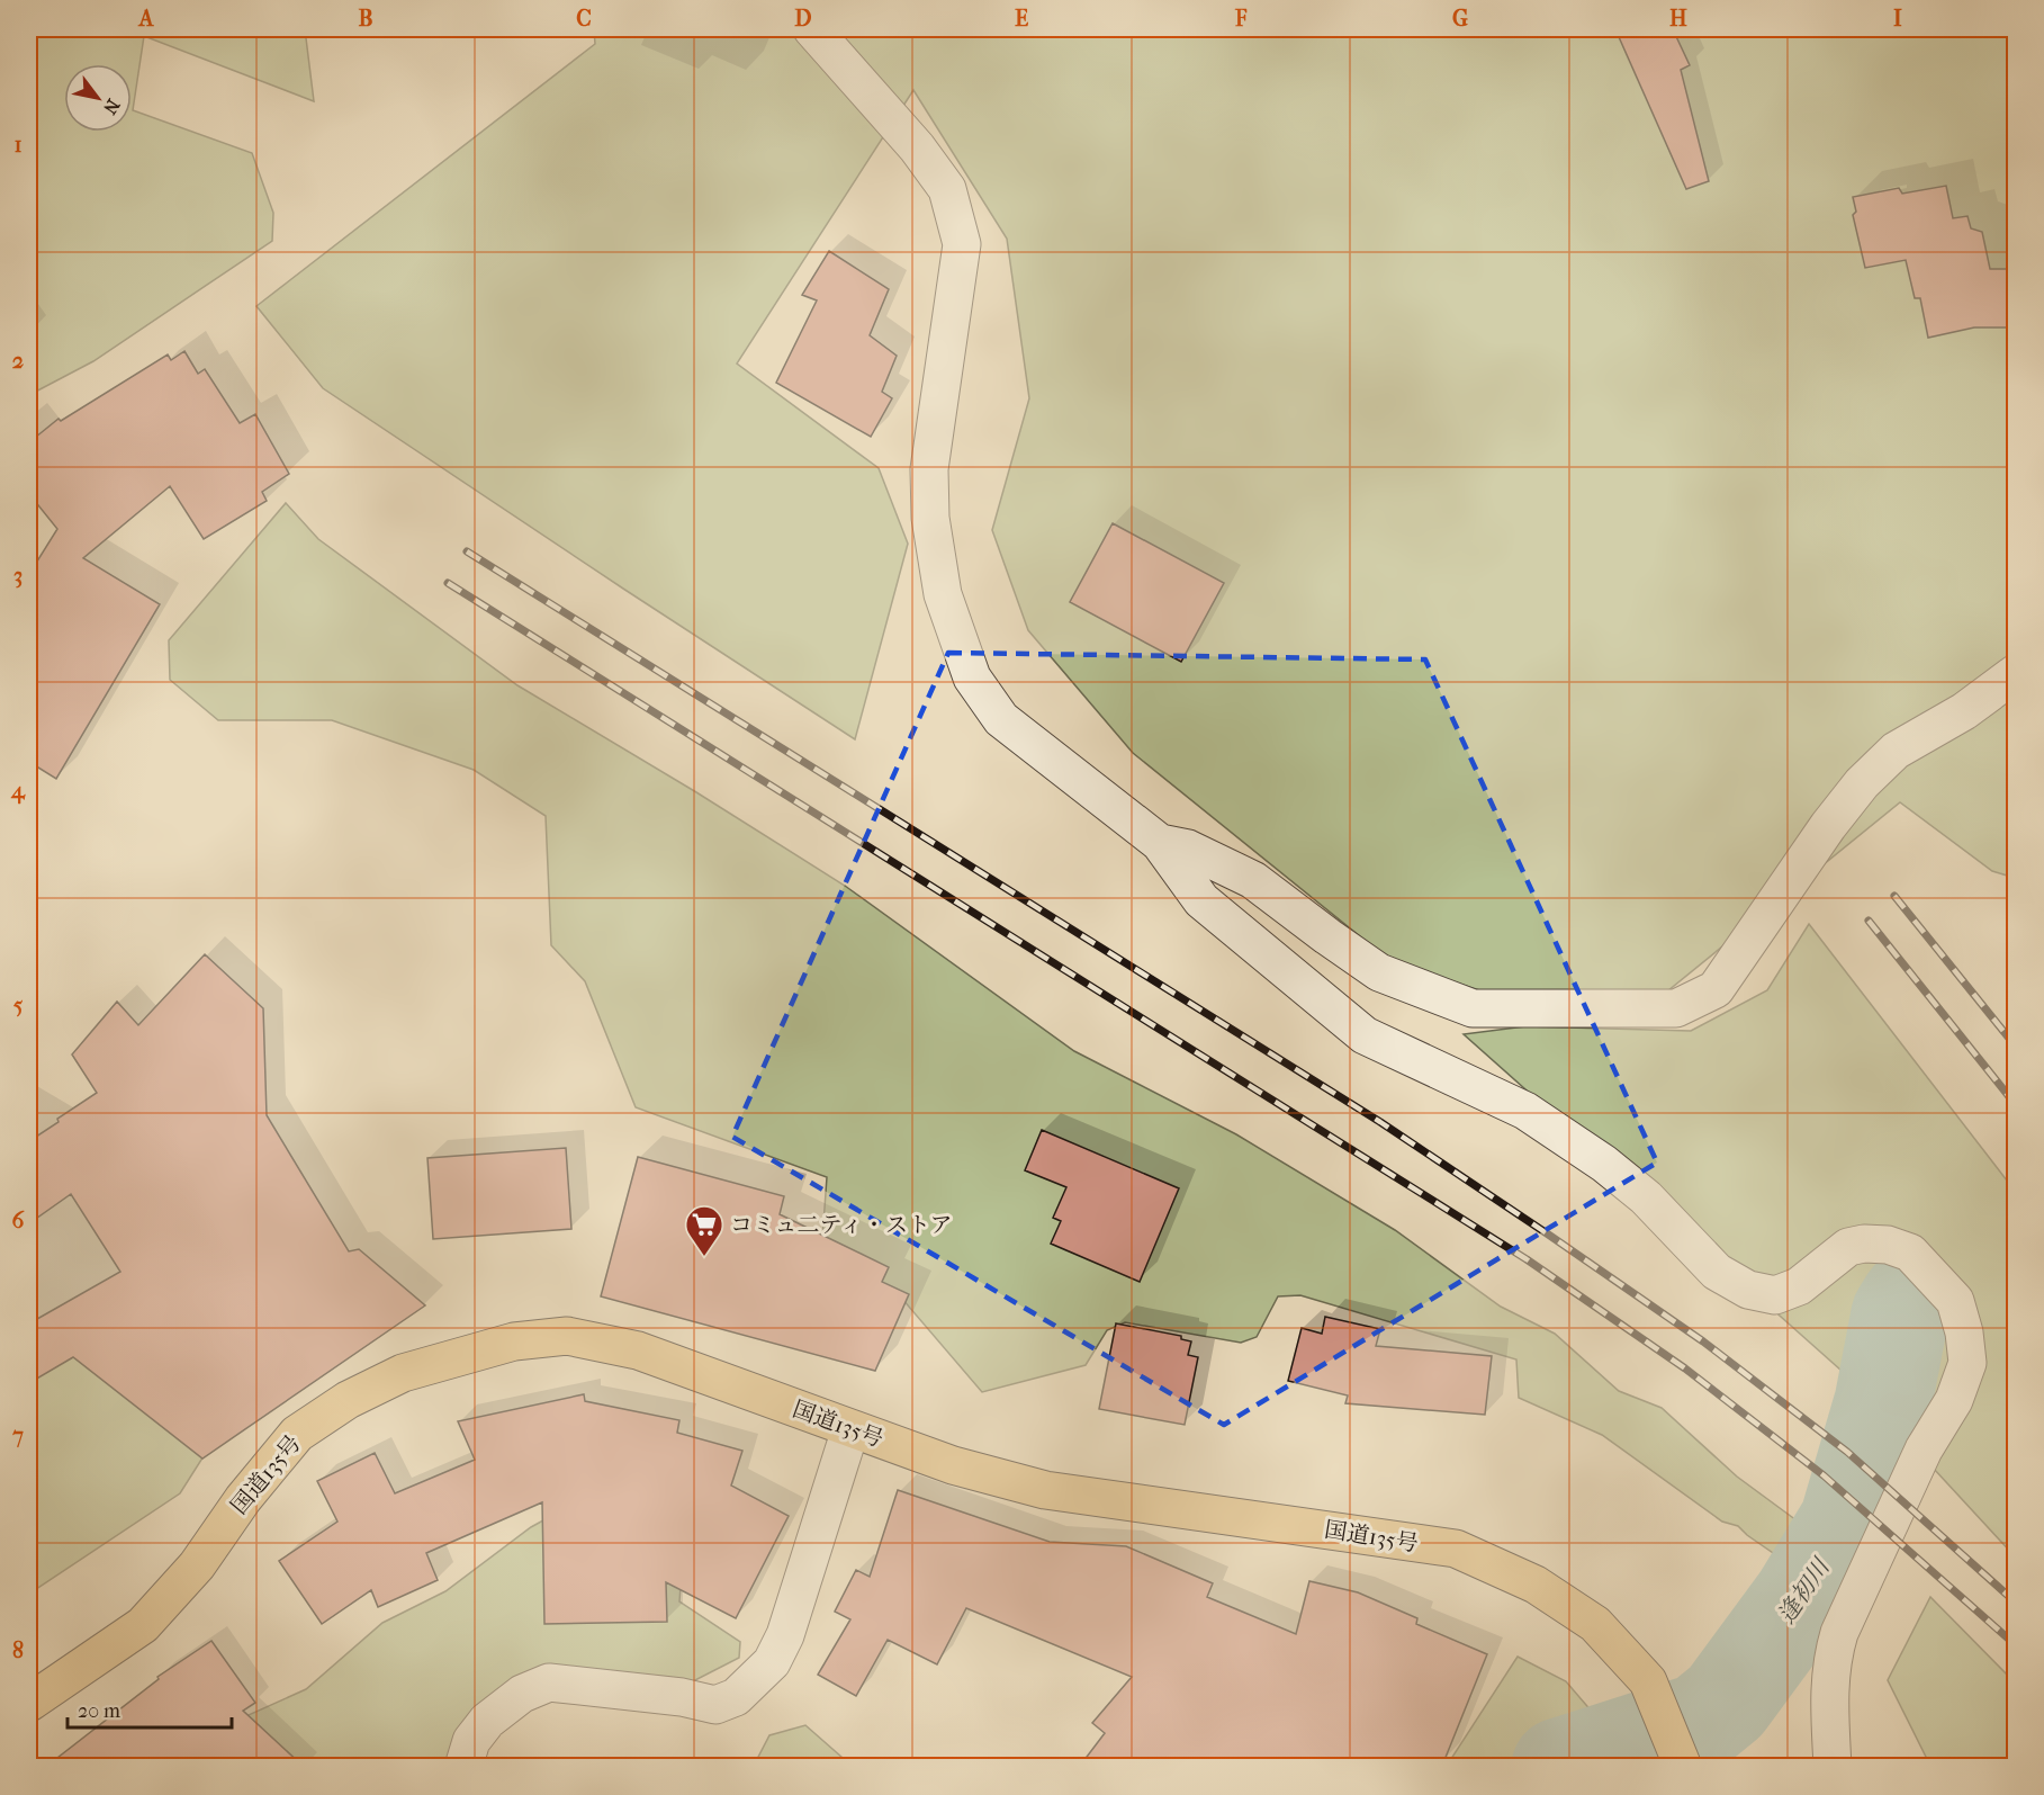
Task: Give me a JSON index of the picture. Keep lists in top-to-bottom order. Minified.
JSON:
{"streets":{"highway":["国道135号"]},"water":["逢初川"],"places":{"supermarket":["コミュ二ティ・ストア"]},"scale_bar":"20 m","north":"bottom right","grid":{"columns":["A","B","C","D","E","F","G","H","I"],"rows":["1","2","3","4","5","6","7","8"]}}
